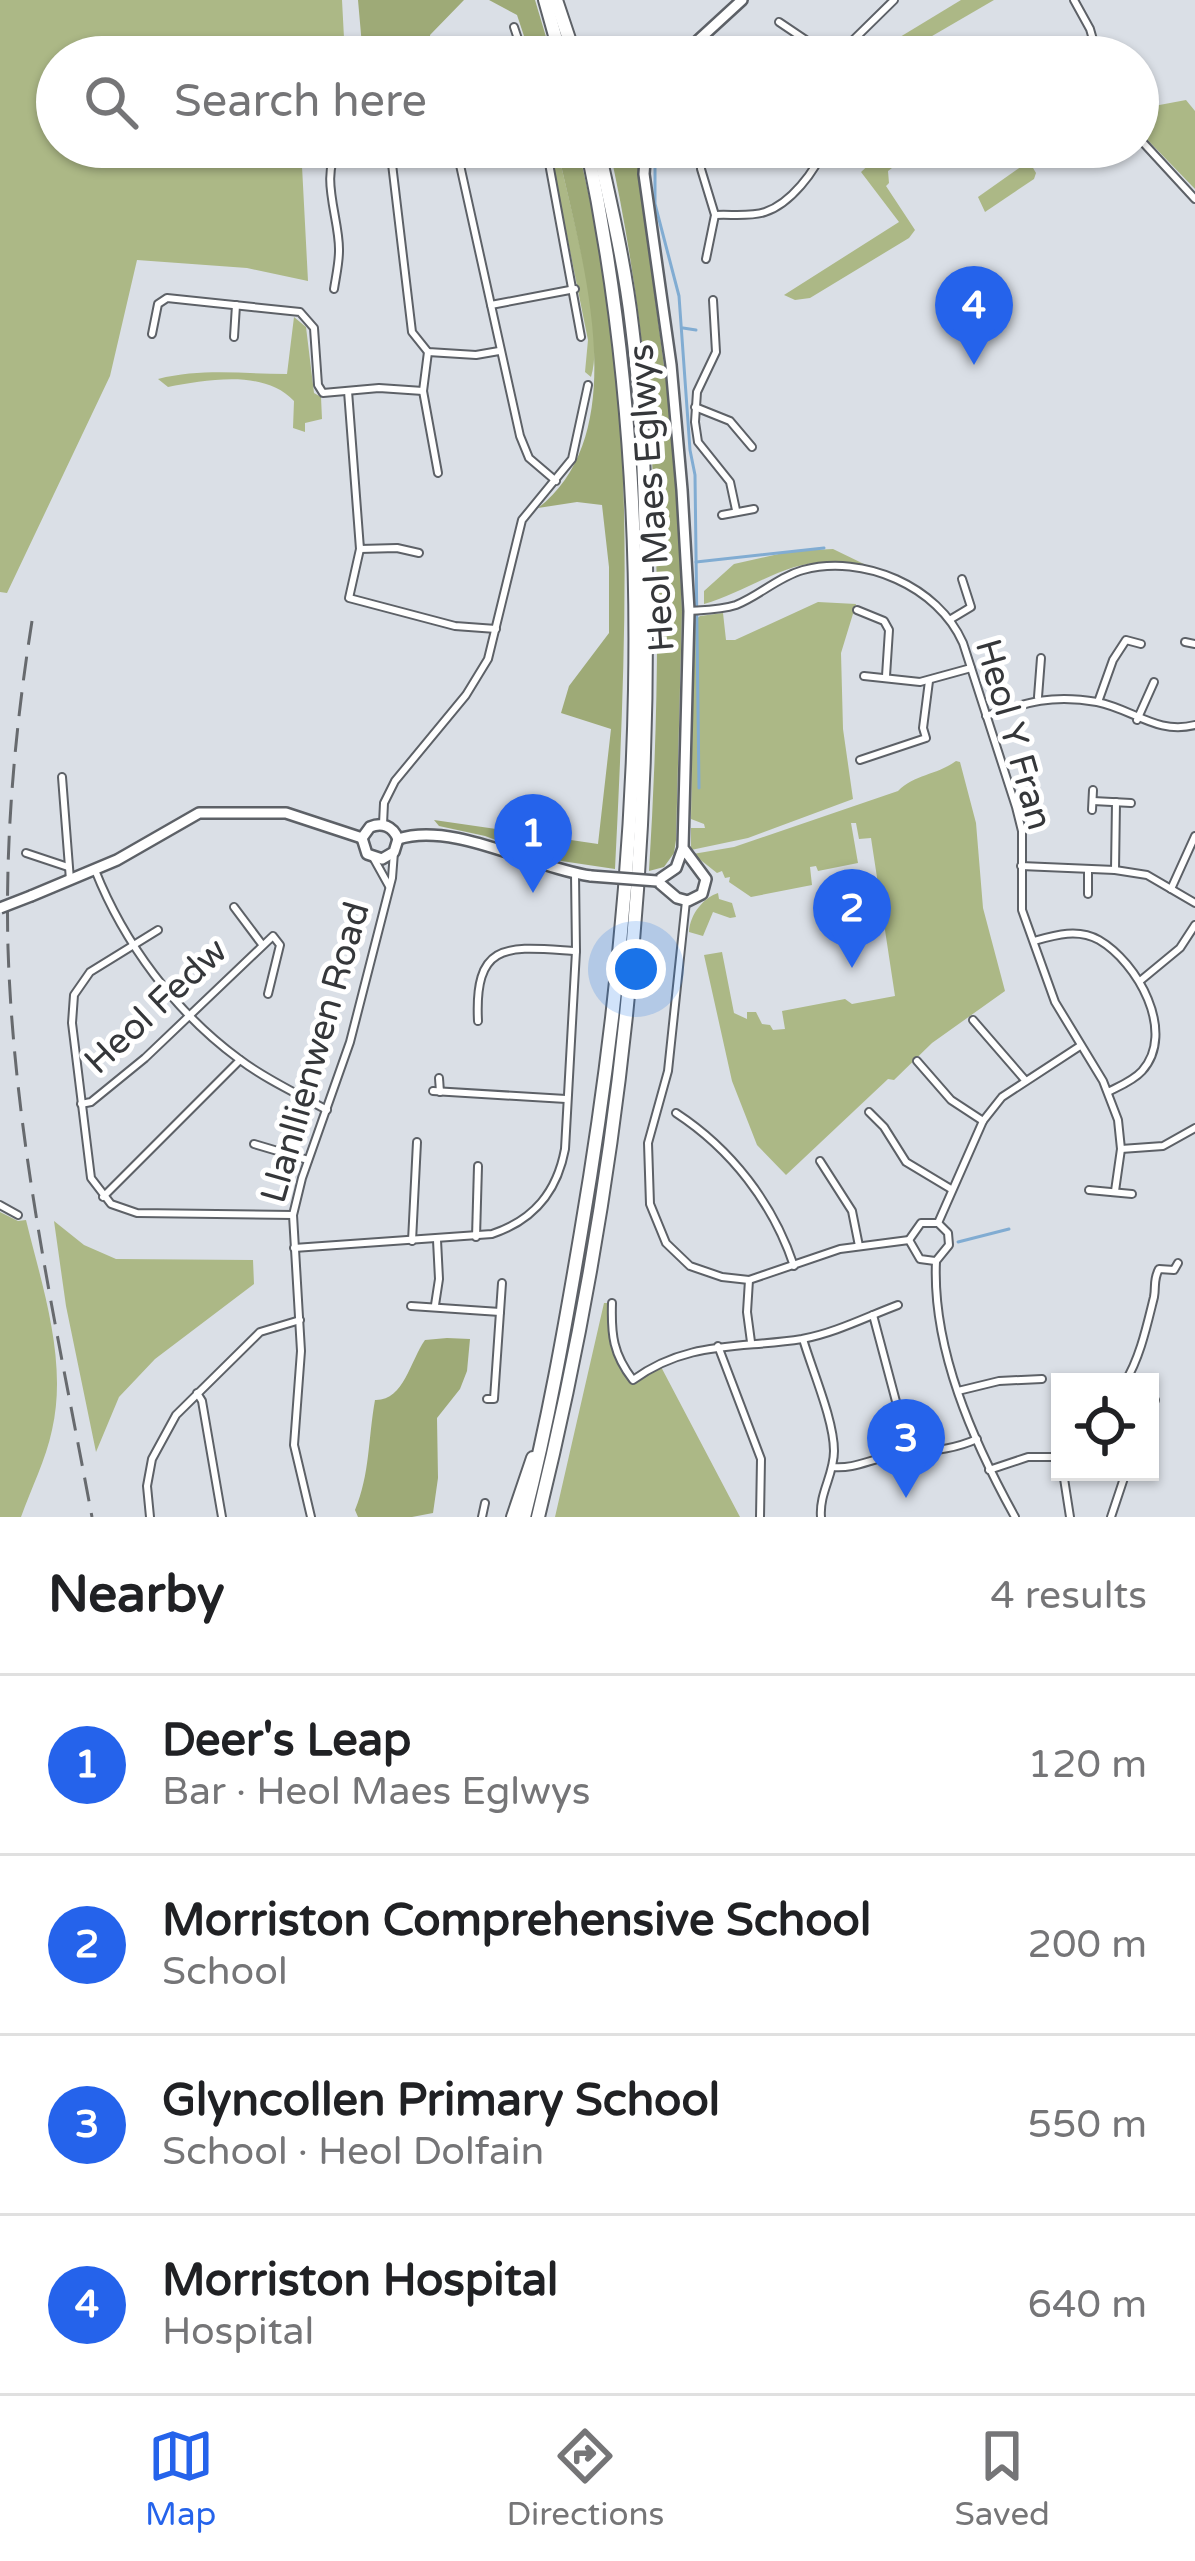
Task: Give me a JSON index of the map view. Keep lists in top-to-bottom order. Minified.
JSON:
{"streets":{"street":["Heol Maes Eglwys","Heol Y Fran","Heol Fedw","Llanllienwen Road"]},"crossings":[["Heol Maes Eglwys","Heol Y Fran"]],"page":{"search":"Search here","pins":["4","1","2","3"],"heading":["Nearby","4 results"],"list":[{"mark":"1","name":"Deer's Leap","note":"Bar · Heol Maes Eglwys","value":"120 m"},{"mark":"2","name":"Morriston Comprehensive School","note":"School","value":"200 m"},{"mark":"3","name":"Glyncollen Primary School","note":"School · Heol Dolfain","value":"550 m"},{"mark":"4","name":"Morriston Hospital","note":"Hospital","value":"640 m"}],"nav":["Map","Directions","Saved"]}}
